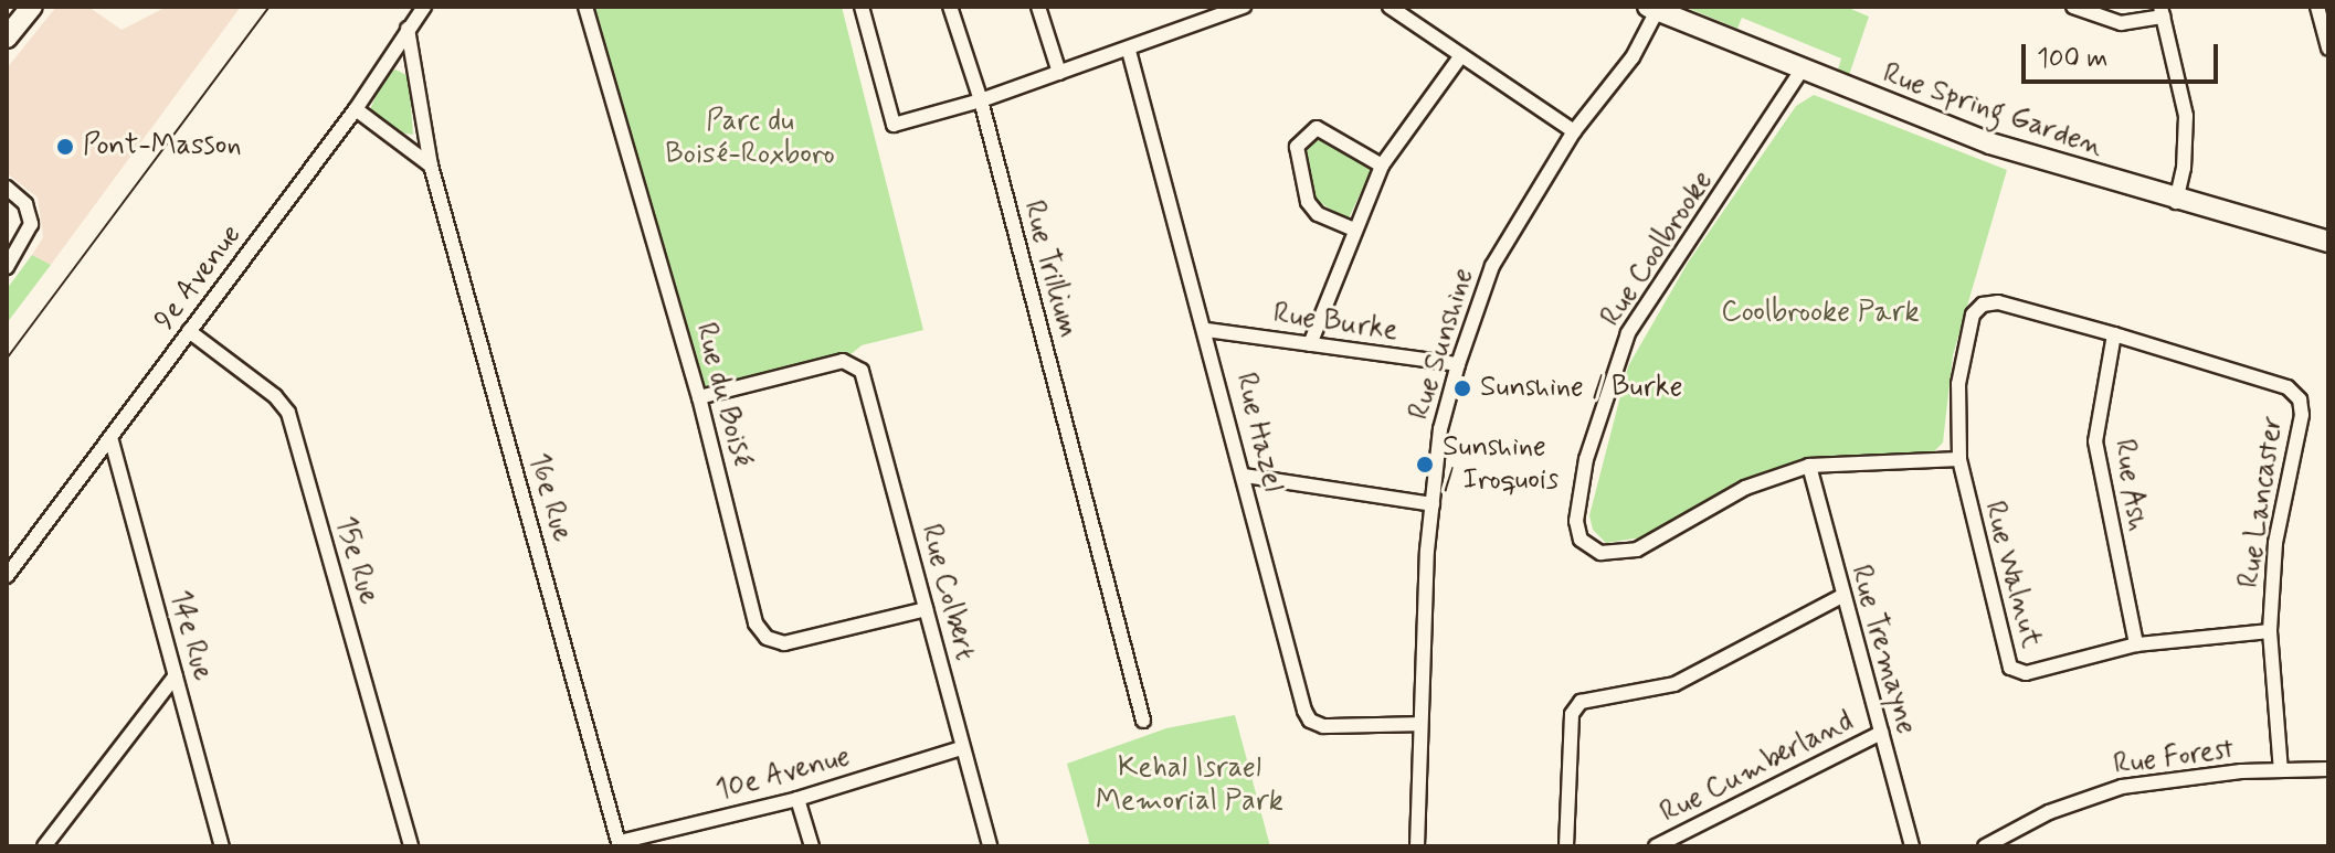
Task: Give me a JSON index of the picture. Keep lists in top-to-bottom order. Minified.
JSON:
{"streets":{"street":["Rue Spring Garden","Rue Coolbrooke","Rue Trillium","9e Avenue","Rue Burke","Rue Sunshine","Rue du Boisé","Rue Hazel","Rue Ash","16e Rue","Rue Lancaster","15e Rue","Rue Walnut","Rue Colbert","14e Rue","Rue Tremayne","Rue Forest","Rue Cumberland","10e Avenue"]},"crossings":[["Rue Spring Garden","Rue Coolbrooke"],["Rue Spring Garden","Rue Sunshine"],["Rue Coolbrooke","Rue Walnut"],["Rue Coolbrooke","Rue Tremayne"],["9e Avenue","16e Rue"],["9e Avenue","15e Rue"],["9e Avenue","14e Rue"],["Rue Burke","Rue Sunshine"],["Rue Burke","Rue Hazel"],["Rue Sunshine","Rue Hazel"],["Rue du Boisé","Rue Colbert"],["Rue Ash","Rue Lancaster"],["Rue Ash","Rue Walnut"],["16e Rue","10e Avenue"],["Rue Lancaster","Rue Walnut"],["Rue Lancaster","Rue Forest"],["Rue Colbert","10e Avenue"],["Rue Tremayne","Rue Cumberland"]],"parks":["Parc du Boisé-Roxboro","Coolbrooke Park","Kehal Israel Memorial Park"],"places":["Pont-Masson","Sunshine / Burke","Sunshine / Iroquois"],"scale_bar":"100 m"}
